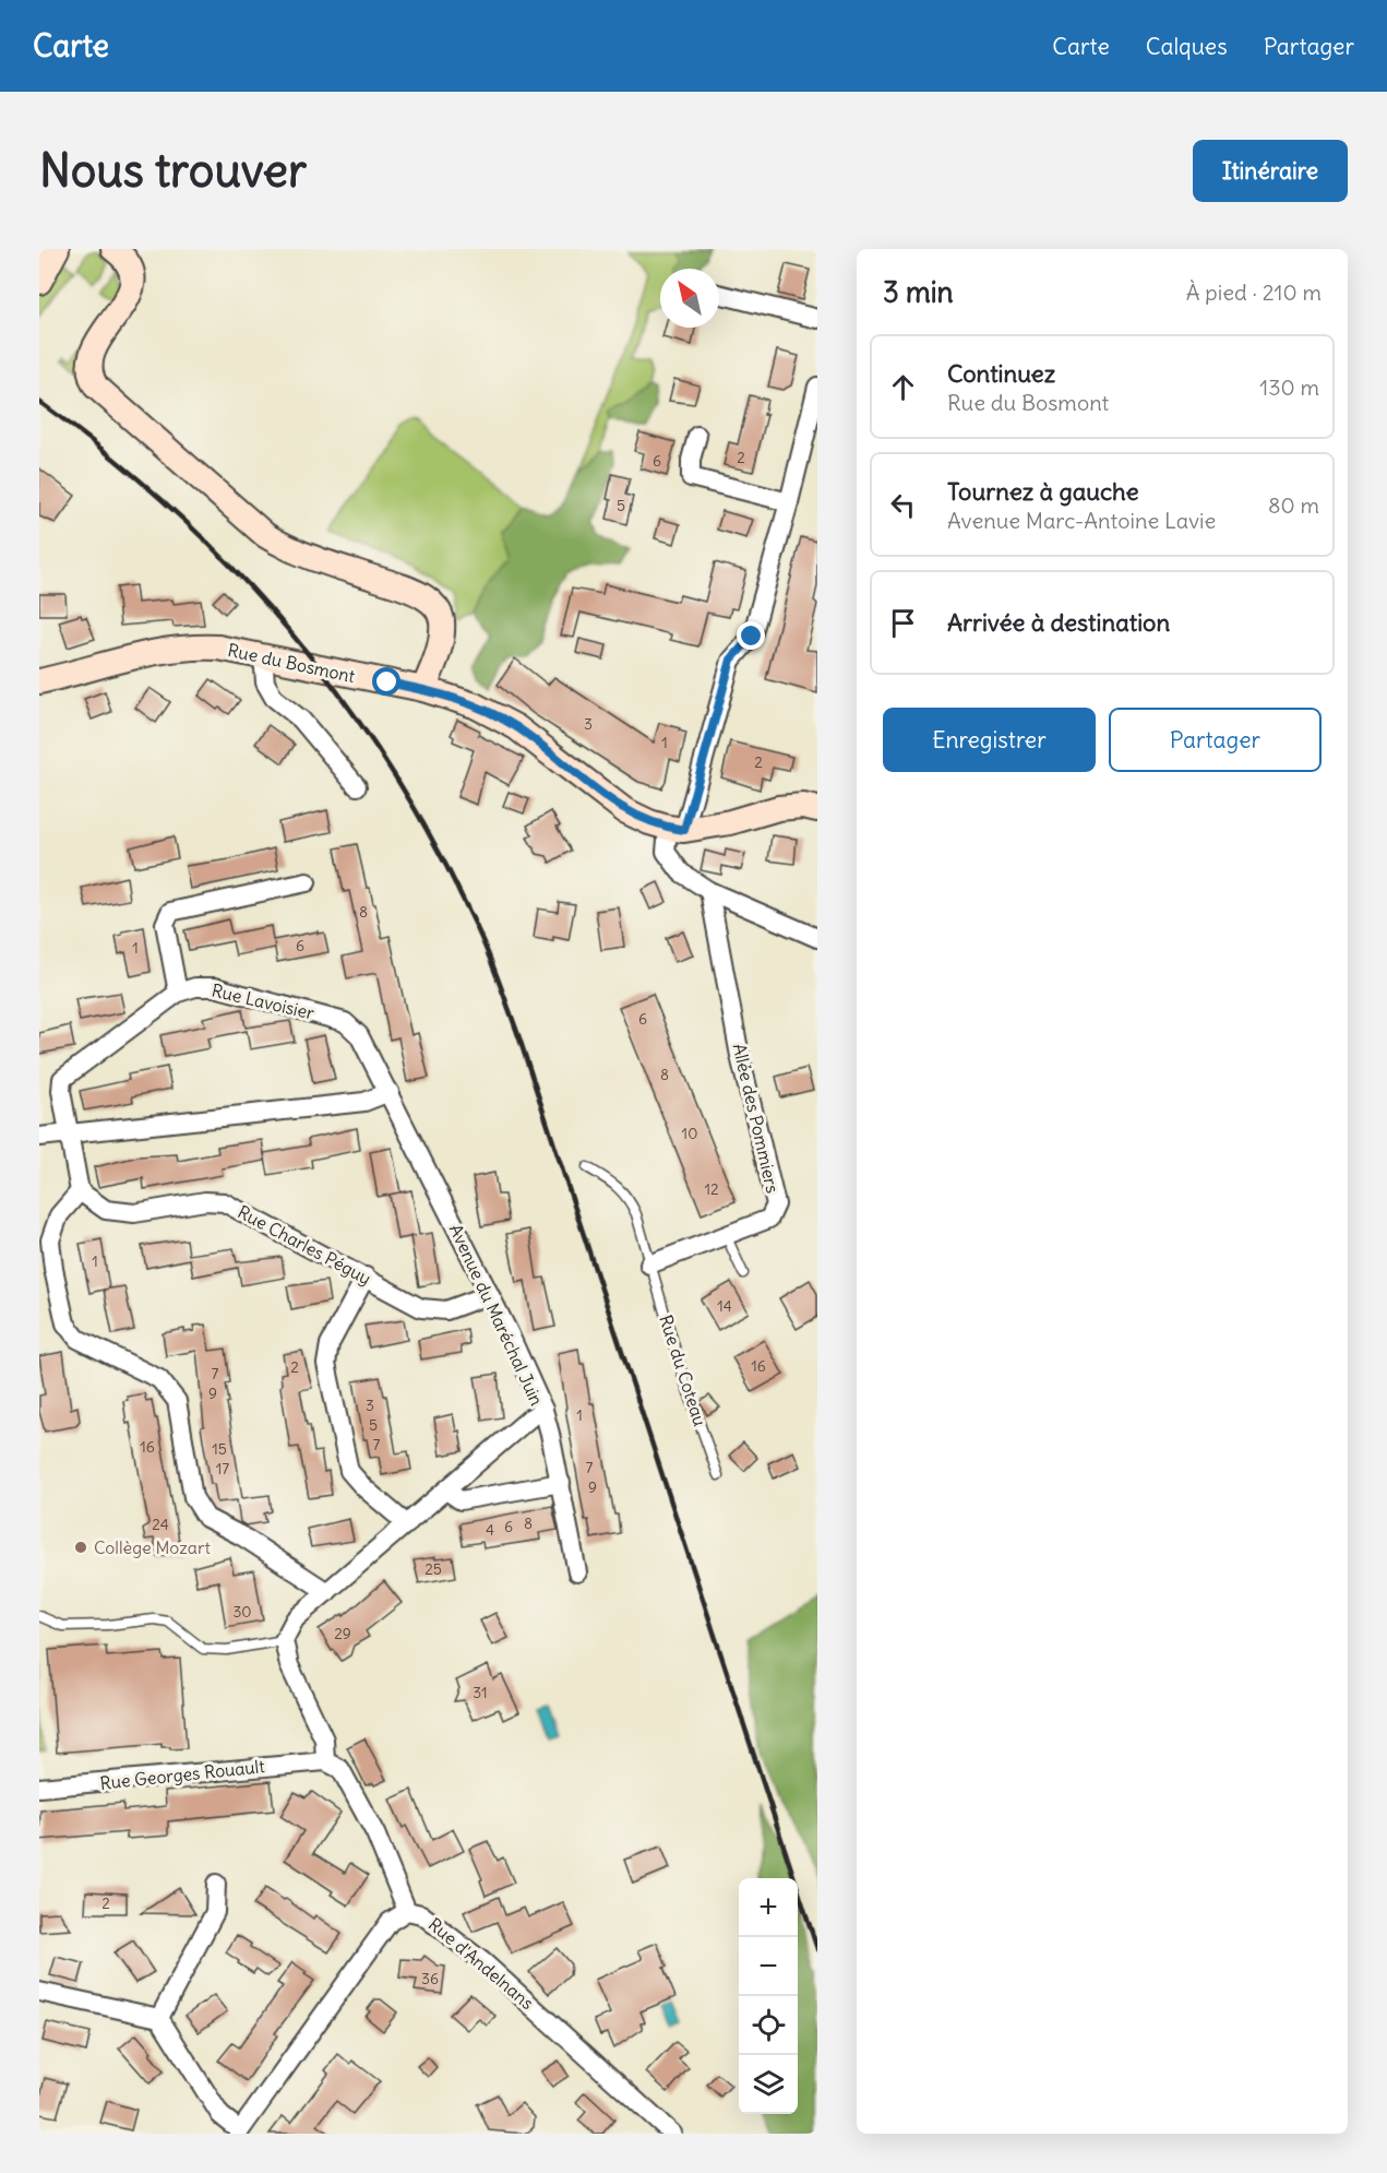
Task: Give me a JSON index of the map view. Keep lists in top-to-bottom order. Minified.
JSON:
{"streets":{"street":["Rue du Bosmont","Rue Lavoisier","Allée des Pommiers","Rue Charles Péguy","Avenue du Maréchal Juin","Rue Georges Rouault","Rue d'Andelnans"],"lane":["Rue du Coteau"]},"crossings":[["Rue Lavoisier","Avenue du Maréchal Juin"],["Allée des Pommiers","Rue du Coteau"],["Rue Charles Péguy","Avenue du Maréchal Juin"]],"places":["Collège Mozart"],"house_numbers":["2","6","5","3","1","2","8","6","1","6","8","10","12","1","14","16","2","7","9","3","1","5","7","16","15","7","17","9","8","24","6","4","25","30","29","31","2","36"],"north":"top left","page":{"header":"Carte","nav":["Carte","Calques","Partager"],"buttons":["Itinéraire",["Enregistrer","Partager"]],"title":"Nous trouver","heading":["3 min","À pied · 210 m"],"list":[["Continuez","Rue du Bosmont","130 m"],["Tournez à gauche","Avenue Marc-Antoine Lavie","80 m"],"Arrivée à destination"],"map_buttons":["+","−"]}}
